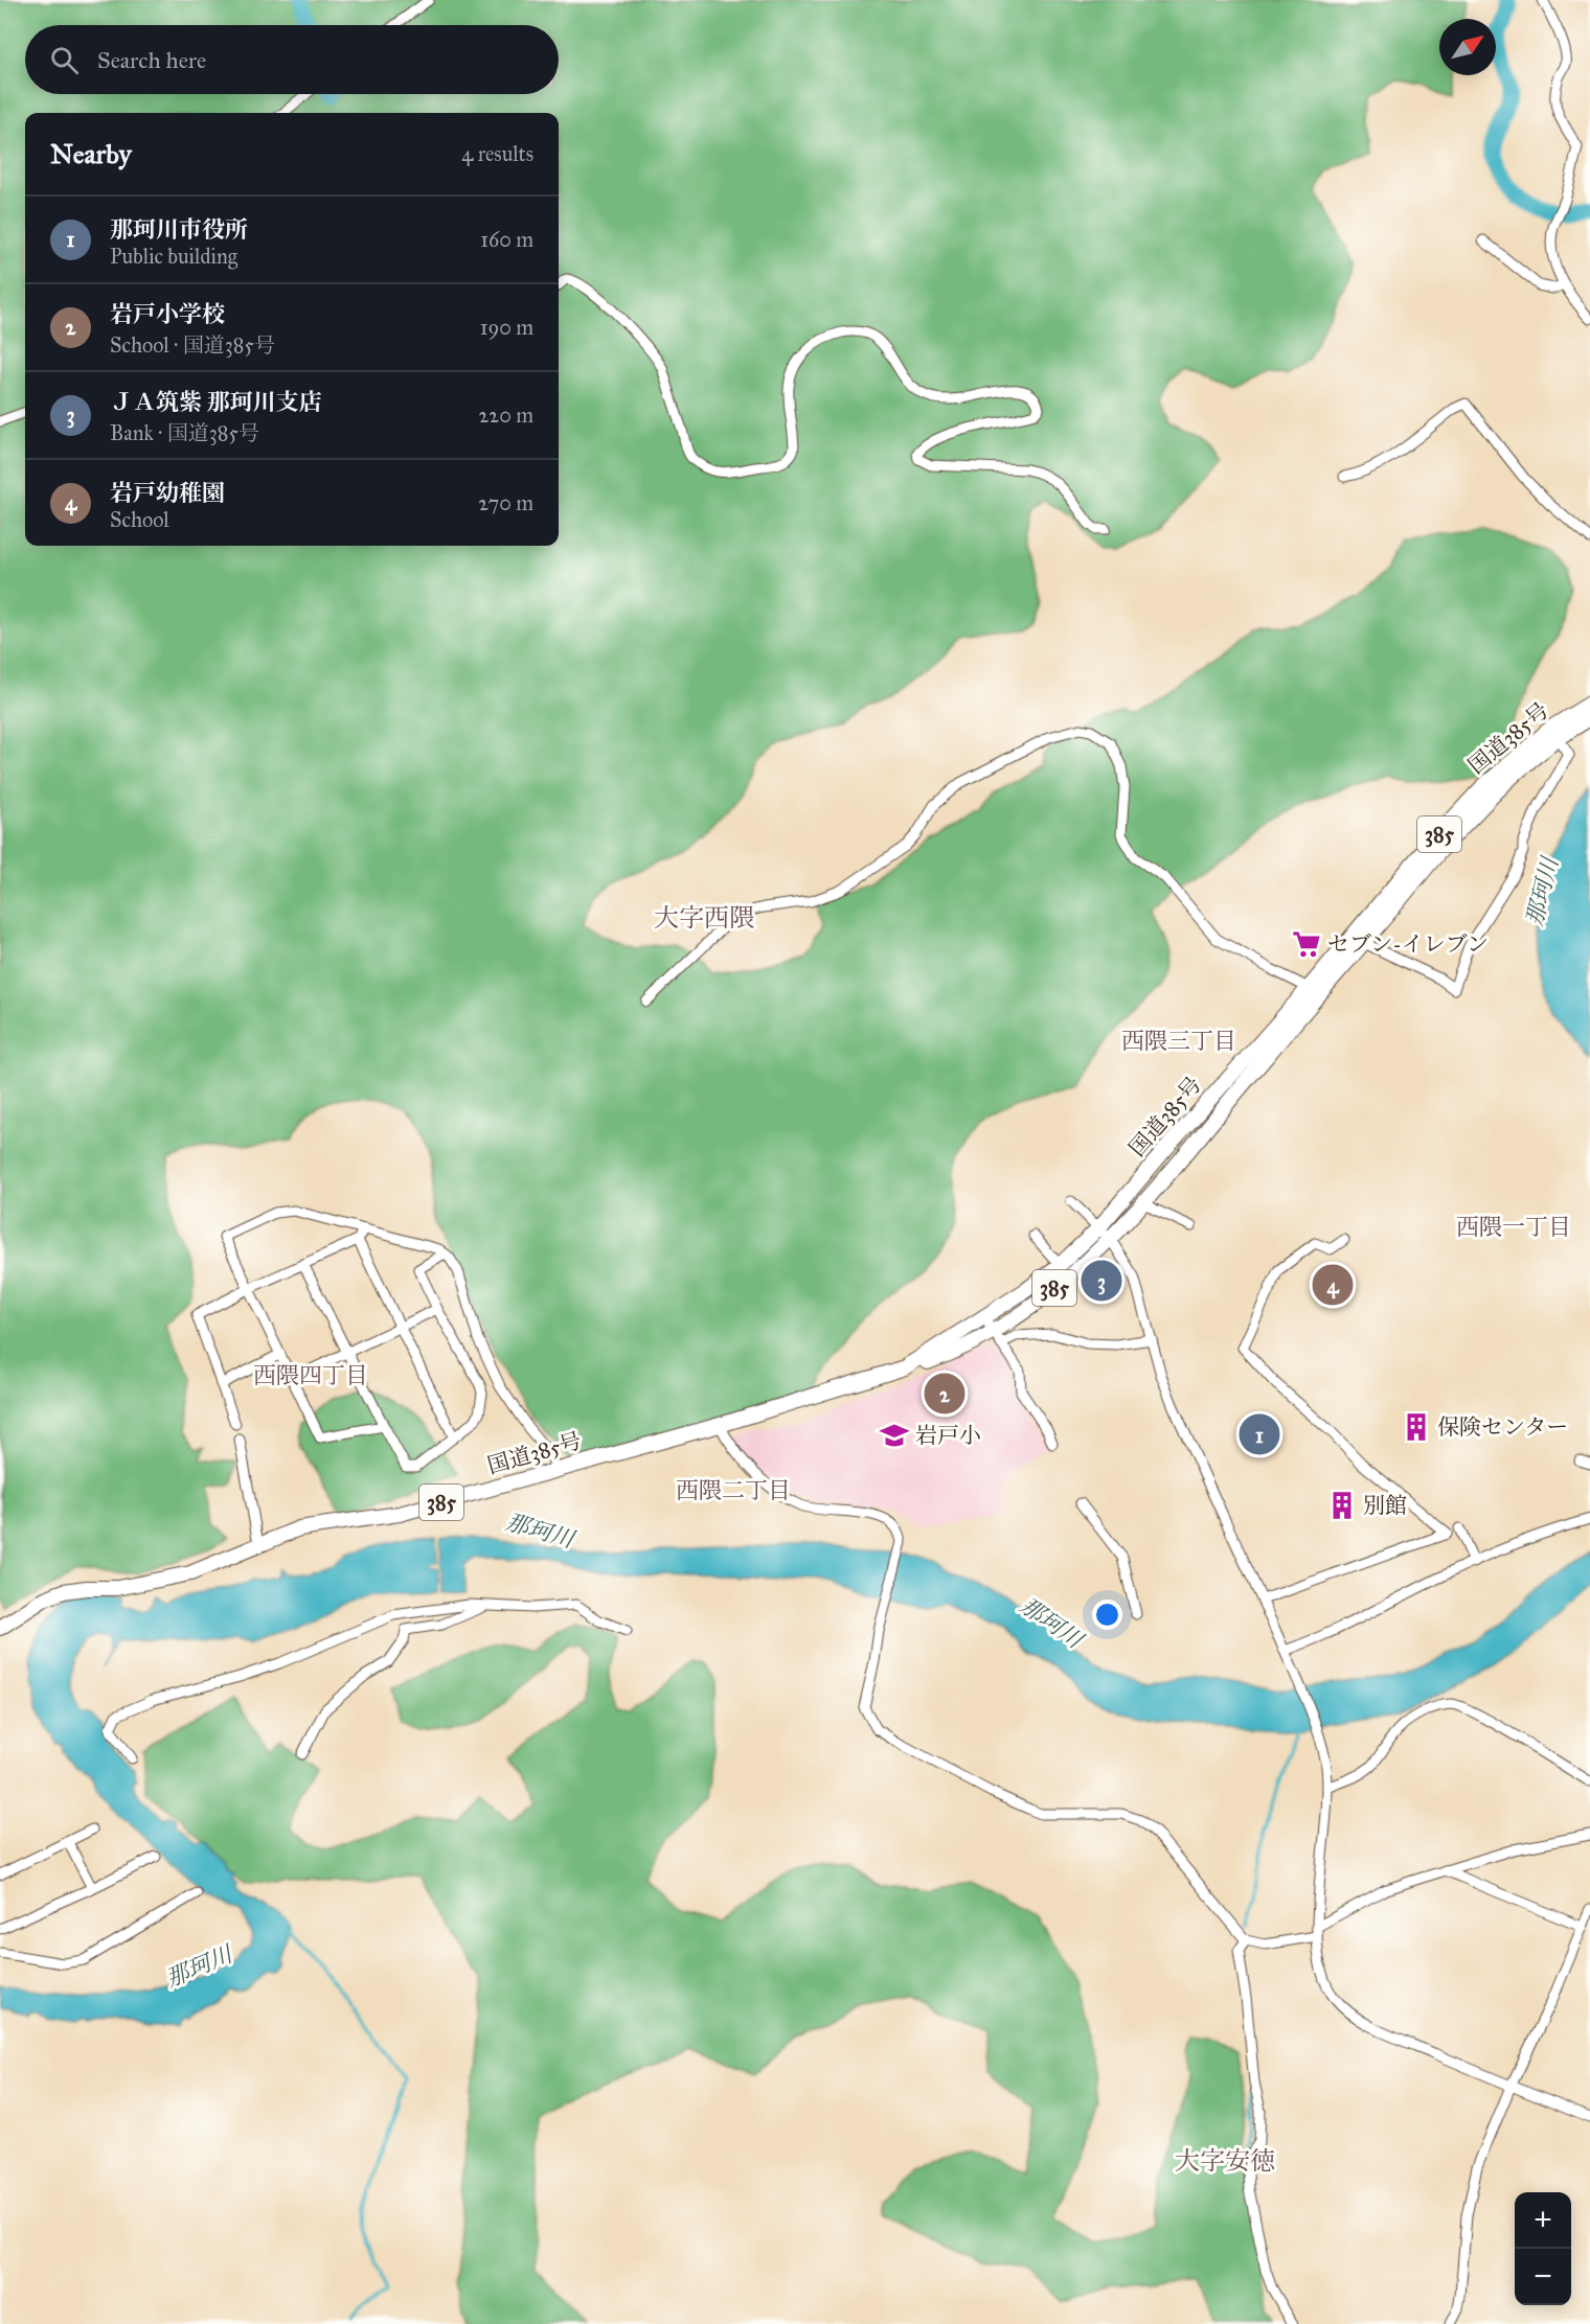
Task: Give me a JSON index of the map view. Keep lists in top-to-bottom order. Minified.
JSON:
{"streets":{"highway":["国道385号","385"]},"districts":["大字西隈","西隈三丁目","西隈一丁目","西隈四丁目","西隈二丁目","大字安徳"],"water":["那珂川"],"places":{"supermarket":["セブン-イレブン"],"building":["保険センター","別館"],"school or university":["岩戸小"]},"north":"top right","page":{"search":"Search here","heading":["Nearby","4 results"],"list":[{"mark":"1","name":"那珂川市役所","note":"Public building","value":"160 m"},{"mark":"2","name":"岩戸小学校","note":"School · 国道385号","value":"190 m"},{"mark":"3","name":"ＪＡ筑紫 那珂川支店","note":"Bank · 国道385号","value":"220 m"},{"mark":"4","name":"岩戸幼稚園","note":"School","value":"270 m"}],"pins":["3","4","2","1"],"map_buttons":["+","−"]}}
